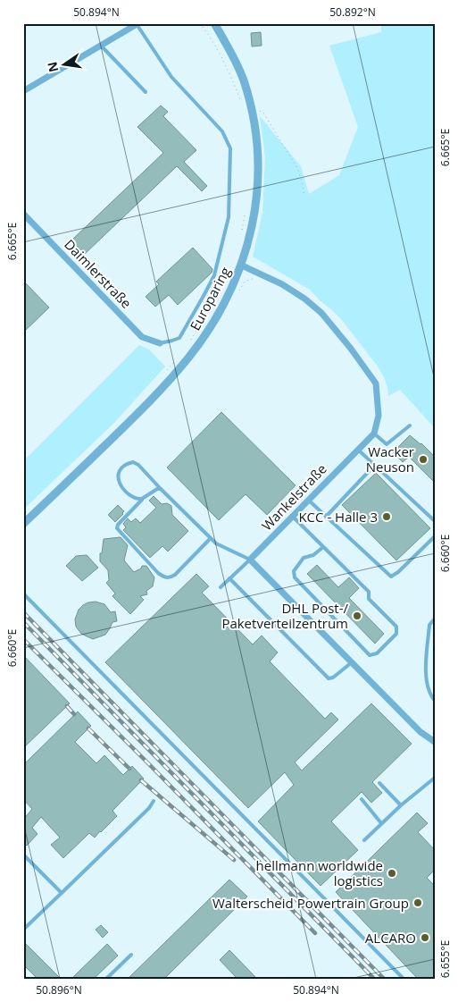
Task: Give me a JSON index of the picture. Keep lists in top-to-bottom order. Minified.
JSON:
{"streets":{"street":["Daimlerstraße","Europaring","Wankelstraße"]},"places":["Wacker Neuson","KCC - Halle 3","DHL Post-/ Paketverteilzentrum","hellmann worldwide logistics","Walterscheid Powertrain Group","ALCARO"],"north":"left","coordinates":["50.894°N","50.892°N","6.665°E","6.660°E","6.655°E","50.896°N"]}
